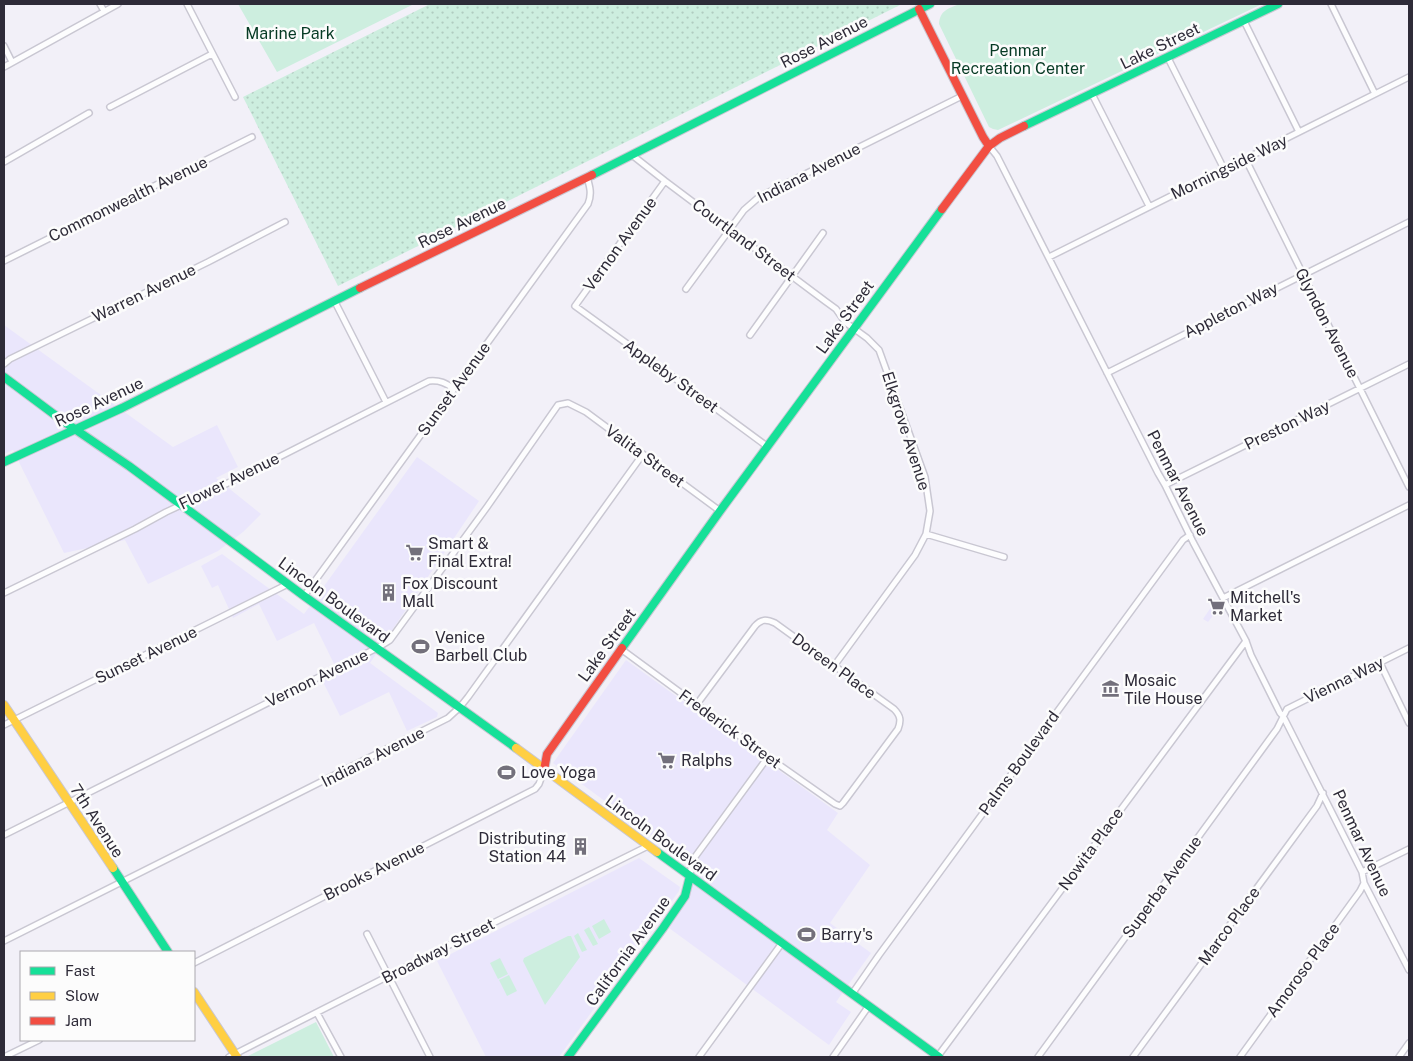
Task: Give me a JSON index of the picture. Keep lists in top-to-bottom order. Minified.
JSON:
{"streets":{"main road":["Rose Avenue","Lake Street","Penmar Avenue","Lincoln Boulevard","7th Avenue","California Avenue"],"street":["Morningside Way","Indiana Avenue","Commonwealth Avenue","Courtland Street","Vernon Avenue","Warren Avenue","Appleton Way","Glyndon Avenue","Appleby Street","Sunset Avenue","Preston Way","Elkgrove Avenue","Valita Street","Flower Avenue","Doreen Place","Vienna Way","Frederick Street","Palms Boulevard","Nowita Place","Brooks Avenue","Superba Avenue","Marco Place","Broadway Street","Amoroso Place"]},"crossings":[["Rose Avenue","Courtland Street"],["Rose Avenue","Sunset Avenue"],["Rose Avenue","Penmar Avenue"],["Rose Avenue","Lincoln Boulevard"],["Lake Street","Courtland Street"],["Lake Street","Appleby Street"],["Lake Street","Elkgrove Avenue"],["Lake Street","Valita Street"],["Lake Street","Penmar Avenue"],["Lake Street","Lincoln Boulevard"],["Lake Street","Frederick Street"],["Lake Street","Brooks Avenue"],["Morningside Way","Glyndon Avenue"],["Morningside Way","Penmar Avenue"],["Indiana Avenue","Courtland Street"],["Indiana Avenue","Valita Street"],["Indiana Avenue","Penmar Avenue"],["Indiana Avenue","Lincoln Boulevard"],["Indiana Avenue","7th Avenue"],["Courtland Street","Vernon Avenue"],["Courtland Street","Elkgrove Avenue"],["Vernon Avenue","Appleby Street"],["Vernon Avenue","Valita Street"],["Vernon Avenue","Lincoln Boulevard"],["Vernon Avenue","7th Avenue"],["Appleton Way","Glyndon Avenue"],["Appleton Way","Penmar Avenue"],["Glyndon Avenue","Preston Way"],["Sunset Avenue","Flower Avenue"],["Sunset Avenue","Lincoln Boulevard"],["Sunset Avenue","7th Avenue"],["Preston Way","Penmar Avenue"],["Elkgrove Avenue","Doreen Place"],["Flower Avenue","Lincoln Boulevard"],["Penmar Avenue","Vienna Way"],["Penmar Avenue","Palms Boulevard"],["Penmar Avenue","Nowita Place"],["Penmar Avenue","Superba Avenue"],["Penmar Avenue","Marco Place"],["Penmar Avenue","Amoroso Place"],["Lincoln Boulevard","Palms Boulevard"],["Lincoln Boulevard","Nowita Place"],["Lincoln Boulevard","Brooks Avenue"],["Lincoln Boulevard","Broadway Street"],["Lincoln Boulevard","California Avenue"],["Doreen Place","Frederick Street"],["Vienna Way","Superba Avenue"],["Frederick Street","California Avenue"]],"parks":["Marine Park","Penmar Recreation Center"],"places":{"supermarket":["Smart & Final Extra!","Mitchell's Market","Ralphs"],"building":["Fox Discount Mall","Distributing Station 44"],"sports":["Venice Barbell Club","Love Yoga","Barry's"],"museum":["Mosaic Tile House"]},"legend":["Fast","Slow","Jam"]}
